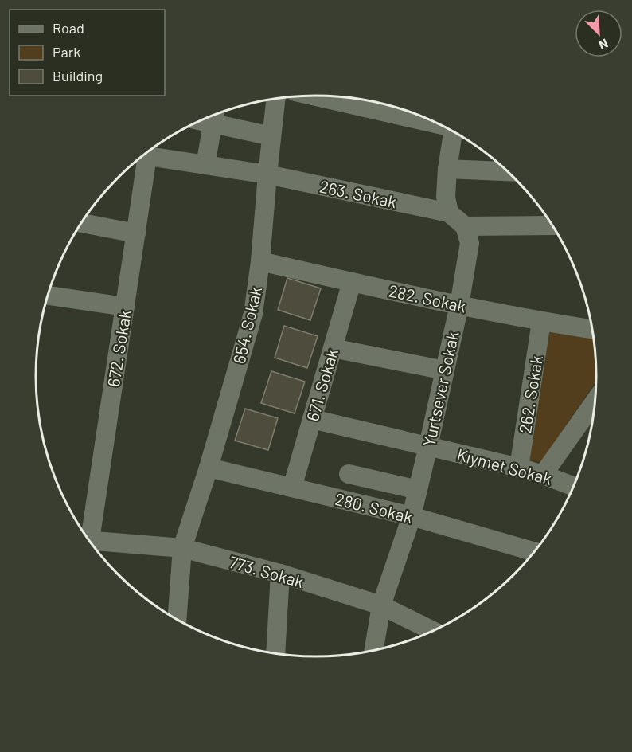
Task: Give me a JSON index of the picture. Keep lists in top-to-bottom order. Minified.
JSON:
{"streets":{"street":["263. Sokak","282. Sokak","654. Sokak","672. Sokak","671. Sokak","Yurtsever Sokak","262. Sokak","Kıymet Sokak","280. Sokak","773. Sokak"]},"crossings":[["263. Sokak","654. Sokak"],["282. Sokak","654. Sokak"],["282. Sokak","671. Sokak"],["282. Sokak","Yurtsever Sokak"],["282. Sokak","262. Sokak"],["654. Sokak","280. Sokak"],["654. Sokak","773. Sokak"],["671. Sokak","Kıymet Sokak"],["671. Sokak","280. Sokak"],["Yurtsever Sokak","Kıymet Sokak"],["Yurtsever Sokak","280. Sokak"],["Yurtsever Sokak","773. Sokak"],["262. Sokak","Kıymet Sokak"]],"legend":["Road","Park","Building"],"north":"bottom right"}
